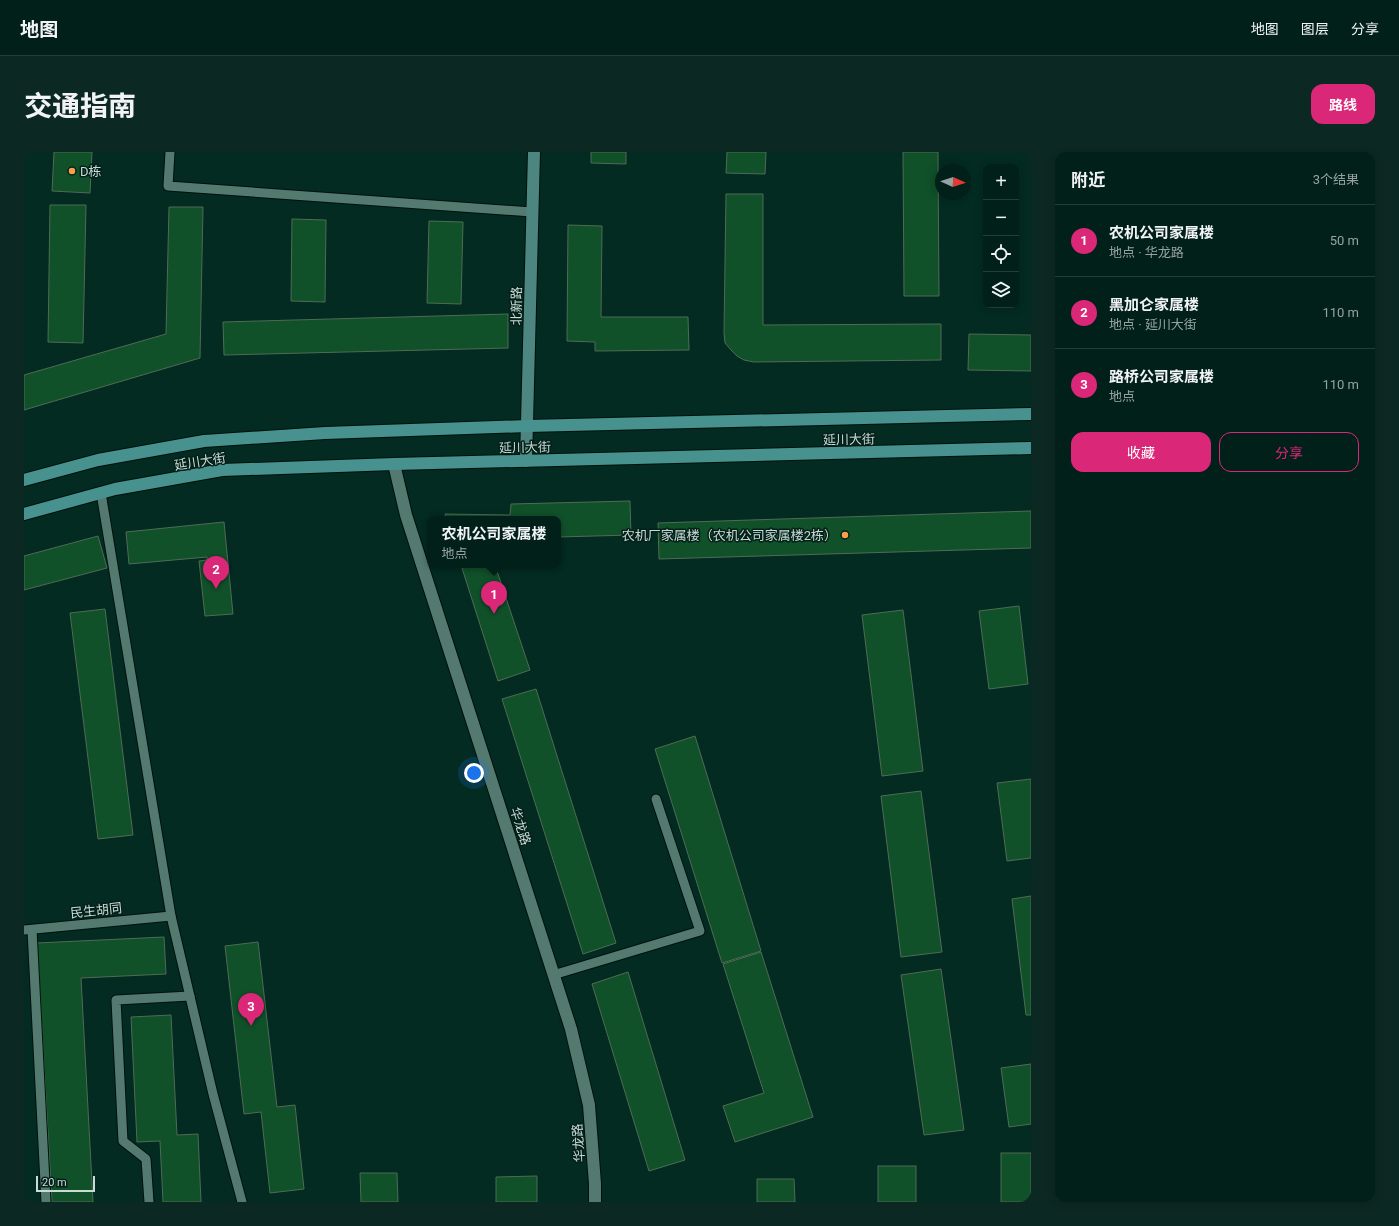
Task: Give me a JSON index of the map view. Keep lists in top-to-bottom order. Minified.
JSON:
{"streets":{"main road":["延川大街"],"street":["北新路","华龙路"],"lane":["民生胡同"]},"crossings":[["北新路","延川大街"],["延川大街","华龙路"]],"places":["D栋","农机厂家属楼（农机公司家属楼2栋）"],"scale_bar":"20 m","north":"right","page":{"header":"地图","nav":["地图","图层","分享"],"title":"交通指南","buttons":["路线",["收藏","分享"]],"heading":["附近","3个结果"],"map_buttons":["+","−"],"list":[{"mark":"1","name":"农机公司家属楼","note":"地点 · 华龙路","value":"50 m"},{"mark":"2","name":"黑加仑家属楼","note":"地点 · 延川大街","value":"110 m"},{"mark":"3","name":"路桥公司家属楼","note":"地点","value":"110 m"}],"popup":["农机公司家属楼","地点"],"pins":["2","1","3"],"scale":"20 m"}}
